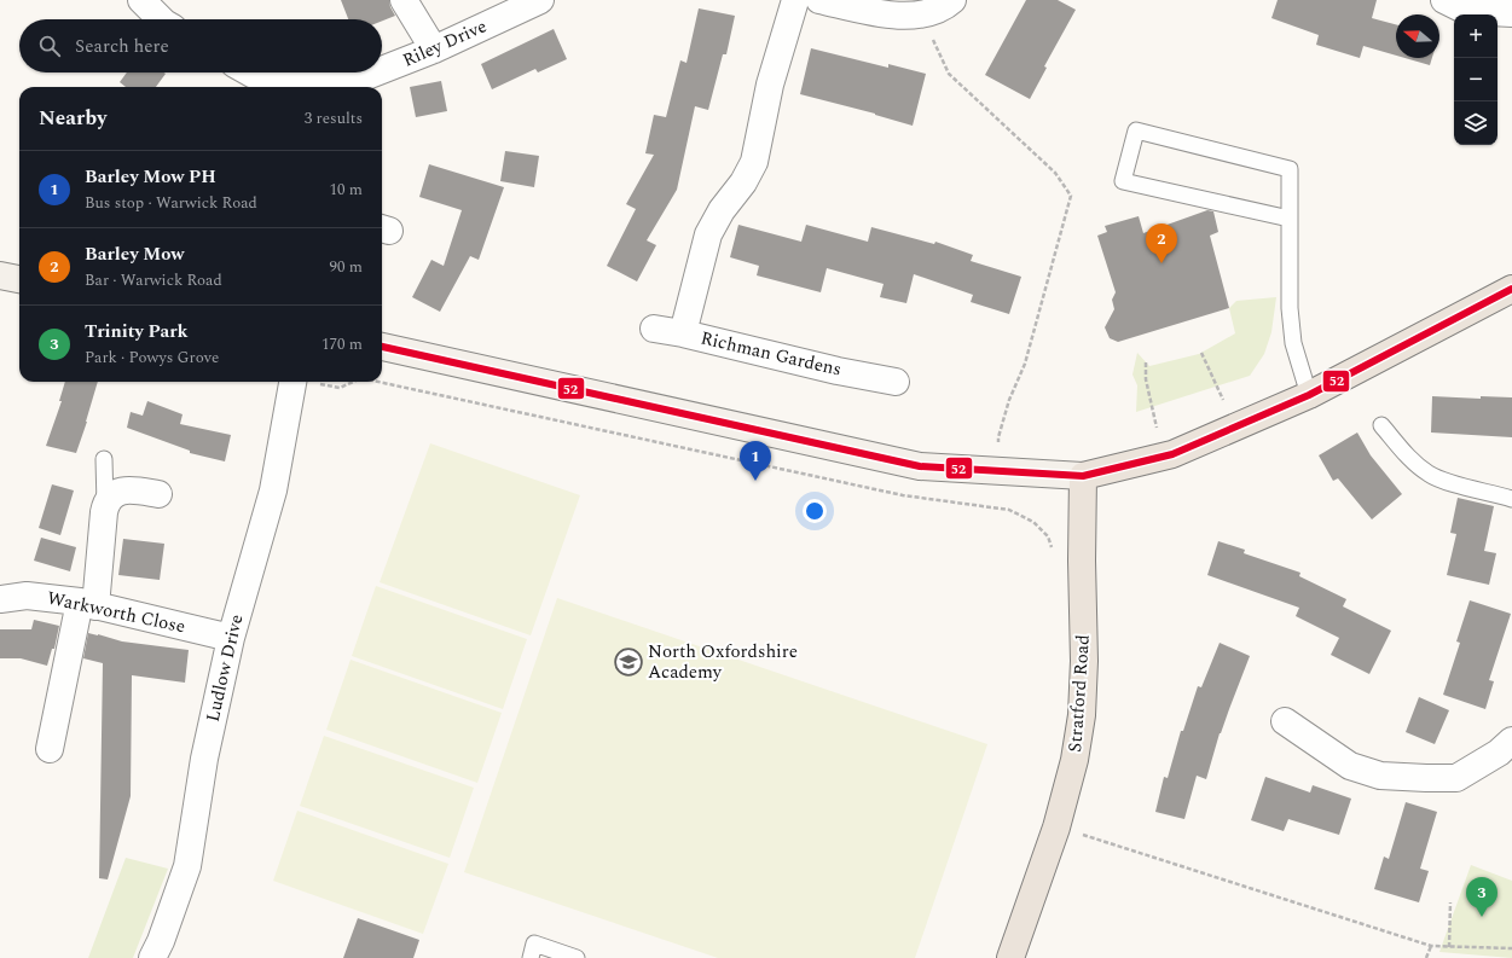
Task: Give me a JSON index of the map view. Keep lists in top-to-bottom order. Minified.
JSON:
{"streets":{"main road":["Stratford Road"],"street":["Riley Drive","Richman Gardens","Warkworth Close","Ludlow Drive"]},"crossings":[["Warkworth Close","Ludlow Drive"]],"places":{"school or university":["North Oxfordshire Academy"]},"lines":["transit line 52"],"north":"left","page":{"map_buttons":["+","−"],"search":"Search here","heading":["Nearby","3 results"],"list":[{"mark":"1","name":"Barley Mow PH","note":"Bus stop · Warwick Road","value":"10 m"},{"mark":"2","name":"Barley Mow","note":"Bar · Warwick Road","value":"90 m"},{"mark":"3","name":"Trinity Park","note":"Park · Powys Grove","value":"170 m"}],"pins":["2","1","3"]}}
